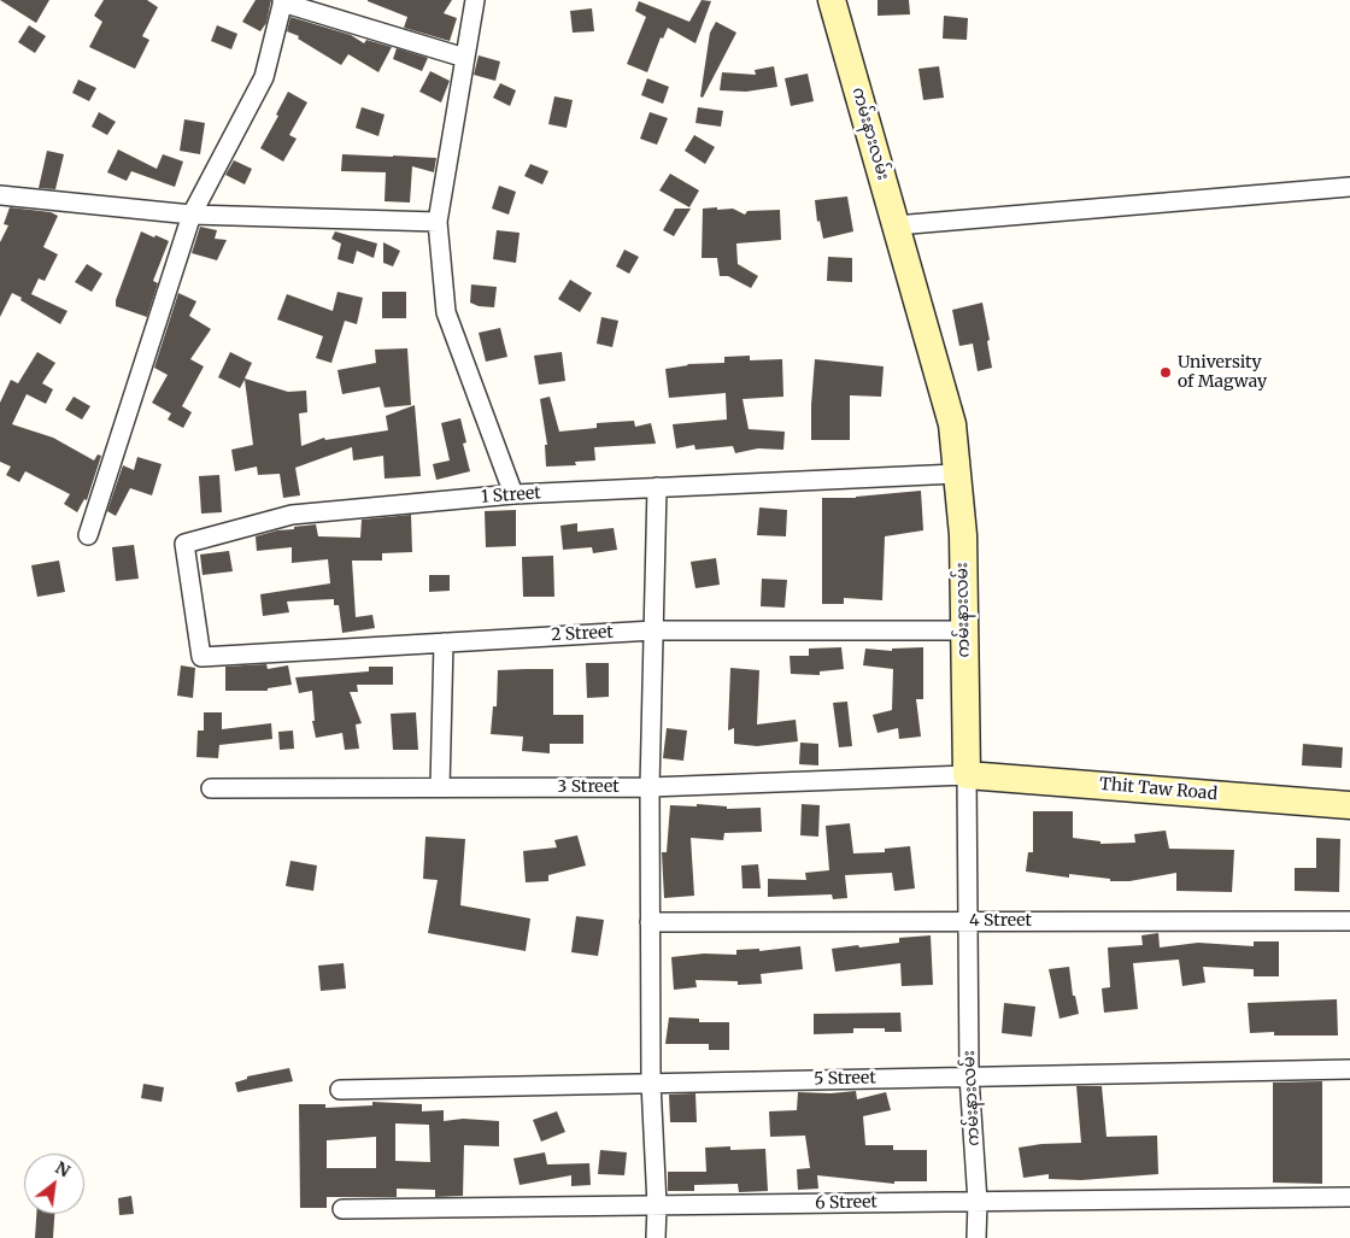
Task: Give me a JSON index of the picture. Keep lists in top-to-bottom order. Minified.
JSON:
{"streets":{"street":["ကမ်းနားလမ်း","1 Street","2 Street","3 Street","Thit Taw Road","4 Street","5 Street","6 Street"]},"crossings":[["ကမ်းနားလမ်း","1 Street"],["ကမ်းနားလမ်း","2 Street"],["ကမ်းနားလမ်း","3 Street"],["ကမ်းနားလမ်း","Thit Taw Road"],["ကမ်းနားလမ်း","4 Street"],["ကမ်းနားလမ်း","5 Street"],["ကမ်းနားလမ်း","6 Street"],["1 Street","2 Street"],["3 Street","Thit Taw Road"]],"places":["University of Magway"],"north":"top right"}
